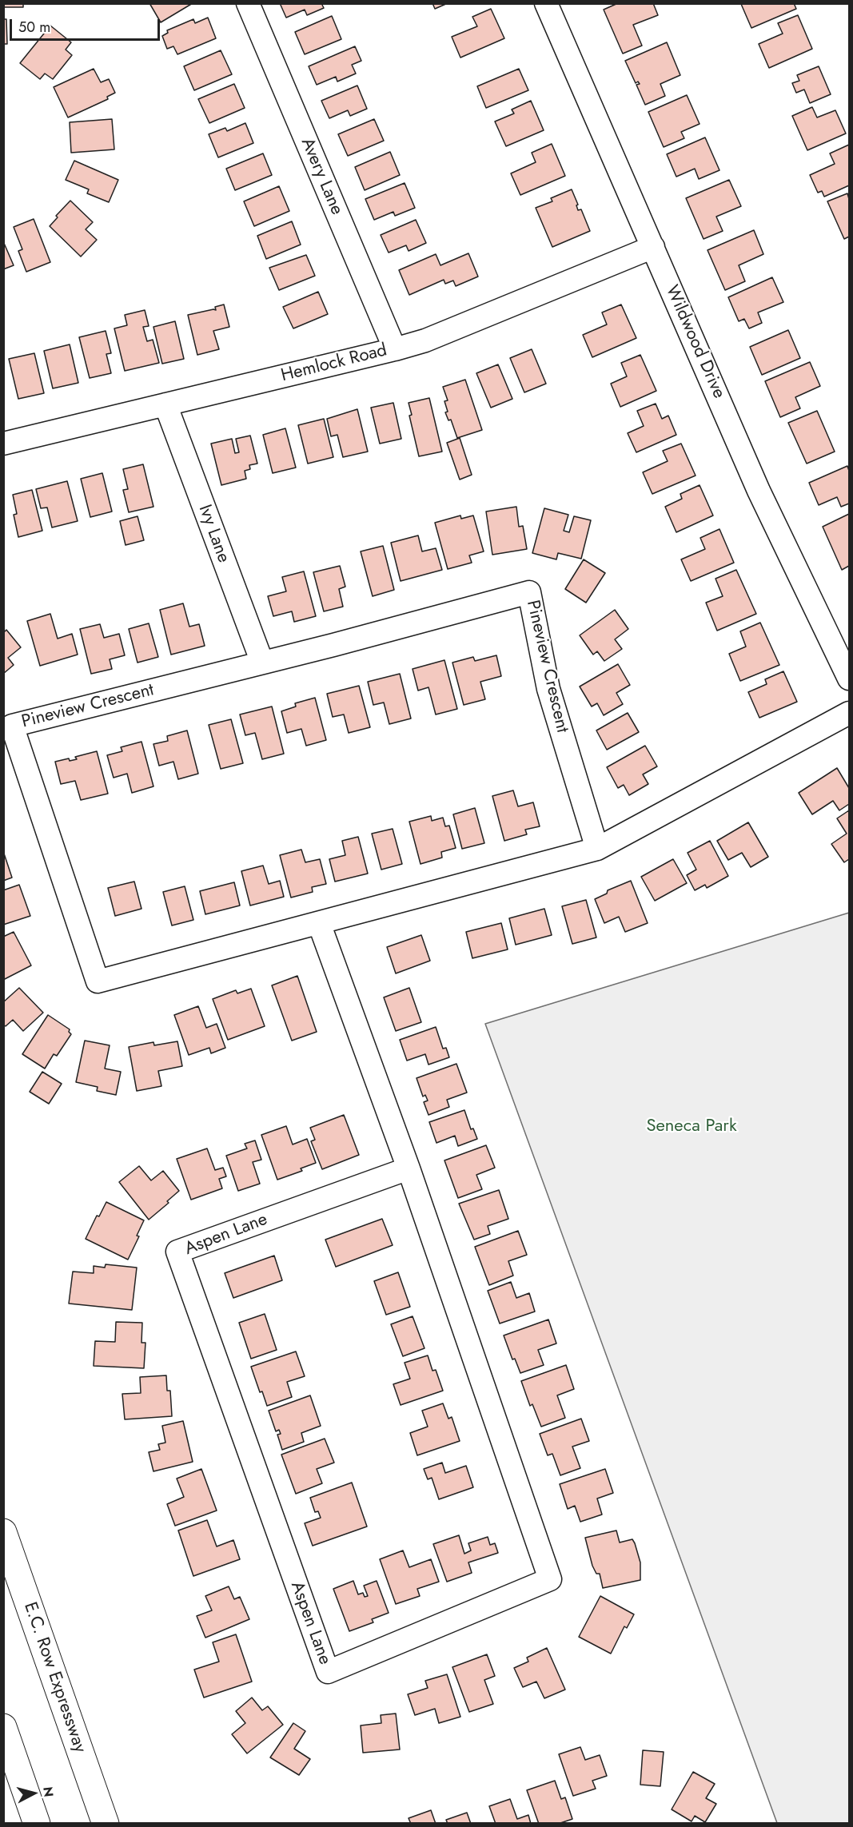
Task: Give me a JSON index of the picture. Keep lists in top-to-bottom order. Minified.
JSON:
{"streets":{"highway":["E.C. Row Expressway"],"street":["Avery Lane","Wildwood Drive","Hemlock Road","Ivy Lane","Pineview Crescent","Aspen Lane"]},"crossings":[["Avery Lane","Hemlock Road"],["Wildwood Drive","Hemlock Road"],["Hemlock Road","Ivy Lane"],["Ivy Lane","Pineview Crescent"],["Pineview Crescent","Aspen Lane"]],"parks":["Seneca Park"],"scale_bar":"50 m","north":"right"}
